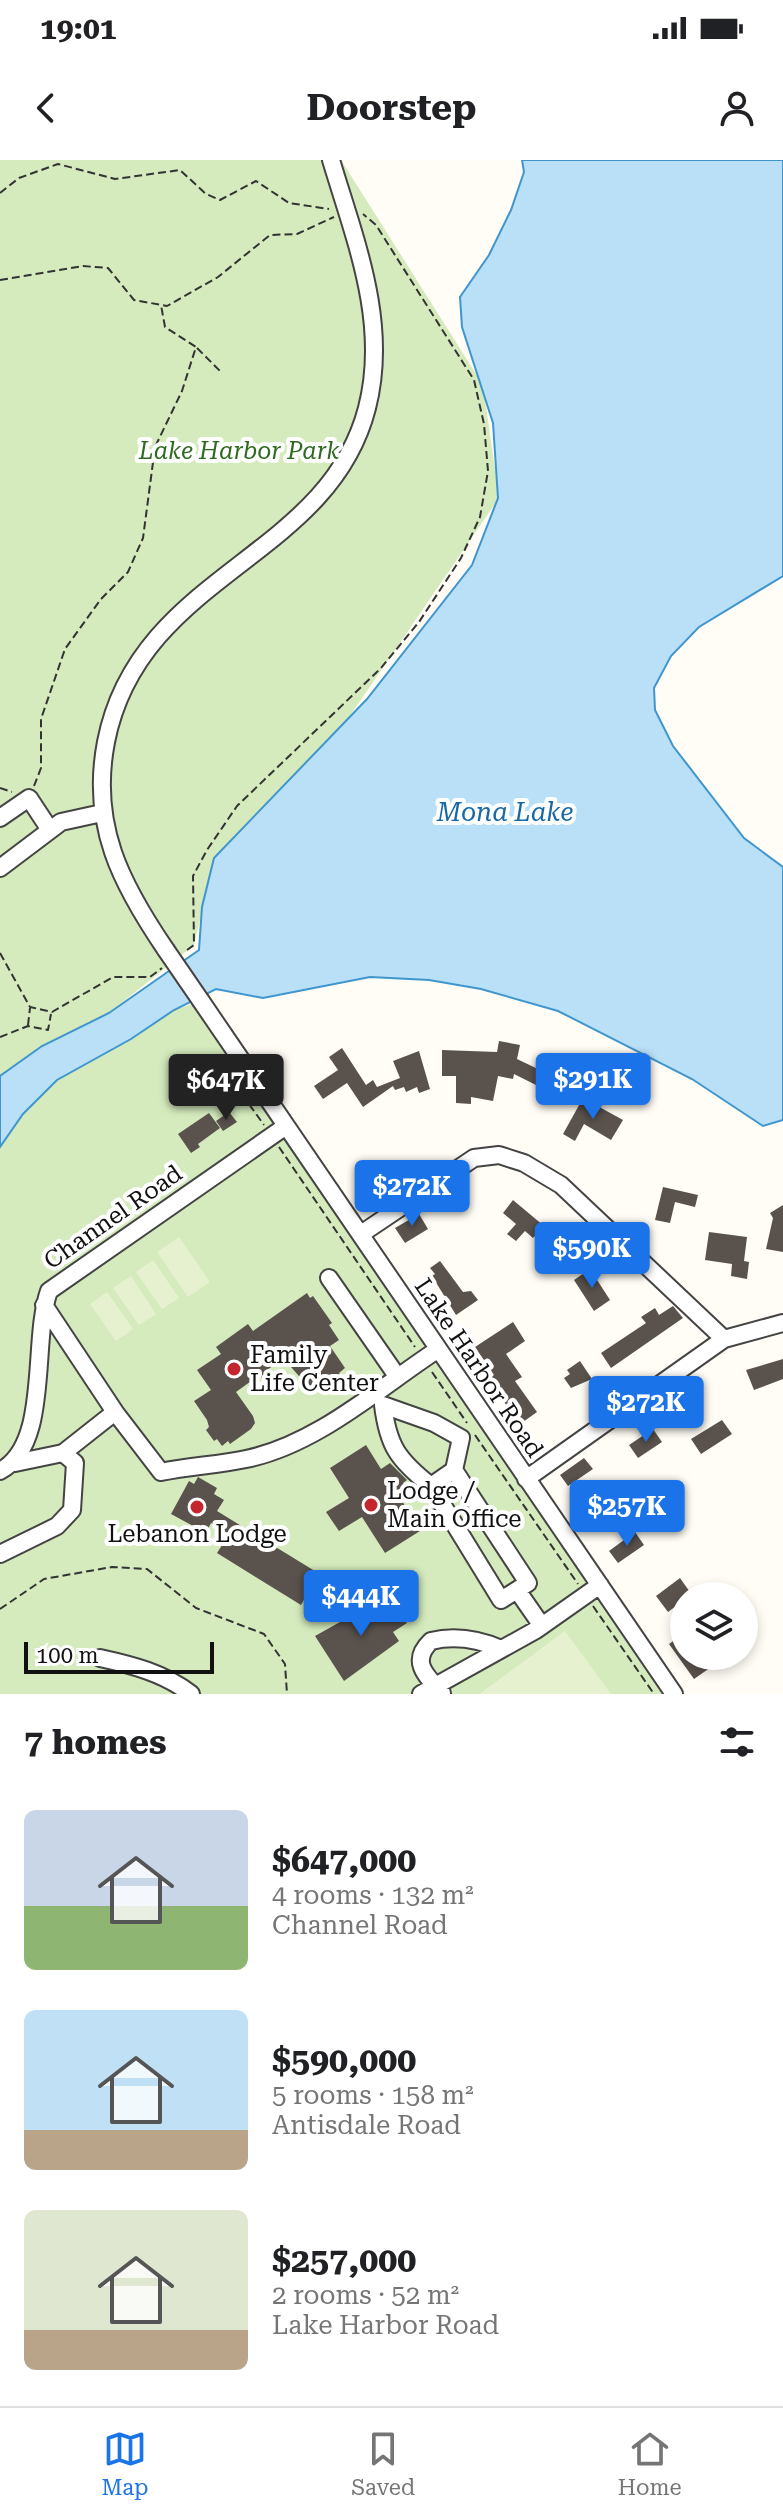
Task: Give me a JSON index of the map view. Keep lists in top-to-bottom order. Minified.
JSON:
{"streets":{"street":["Channel Road","Lake Harbor Road"]},"crossings":[["Channel Road","Lake Harbor Road"]],"water":["Mona Lake"],"parks":["Lake Harbor Park"],"places":["Family Life Center","Lodge / Main Office","Lebanon Lodge"],"scale_bar":"100 m","page":{"status":"19:01","header":"Doorstep","price":["$291K","$647K","$272K","$590K","$272K","$257K","$444K"],"scale":"100 m","heading":"7 homes","list":[{"name":"$647,000","note":"4 rooms · 132 m² · Channel Road"},{"name":"$590,000","note":"5 rooms · 158 m² · Antisdale Road"},{"name":"$257,000","note":"2 rooms · 52 m² · Lake Harbor Road"}],"tabs":["Map","Saved","Home"]}}
